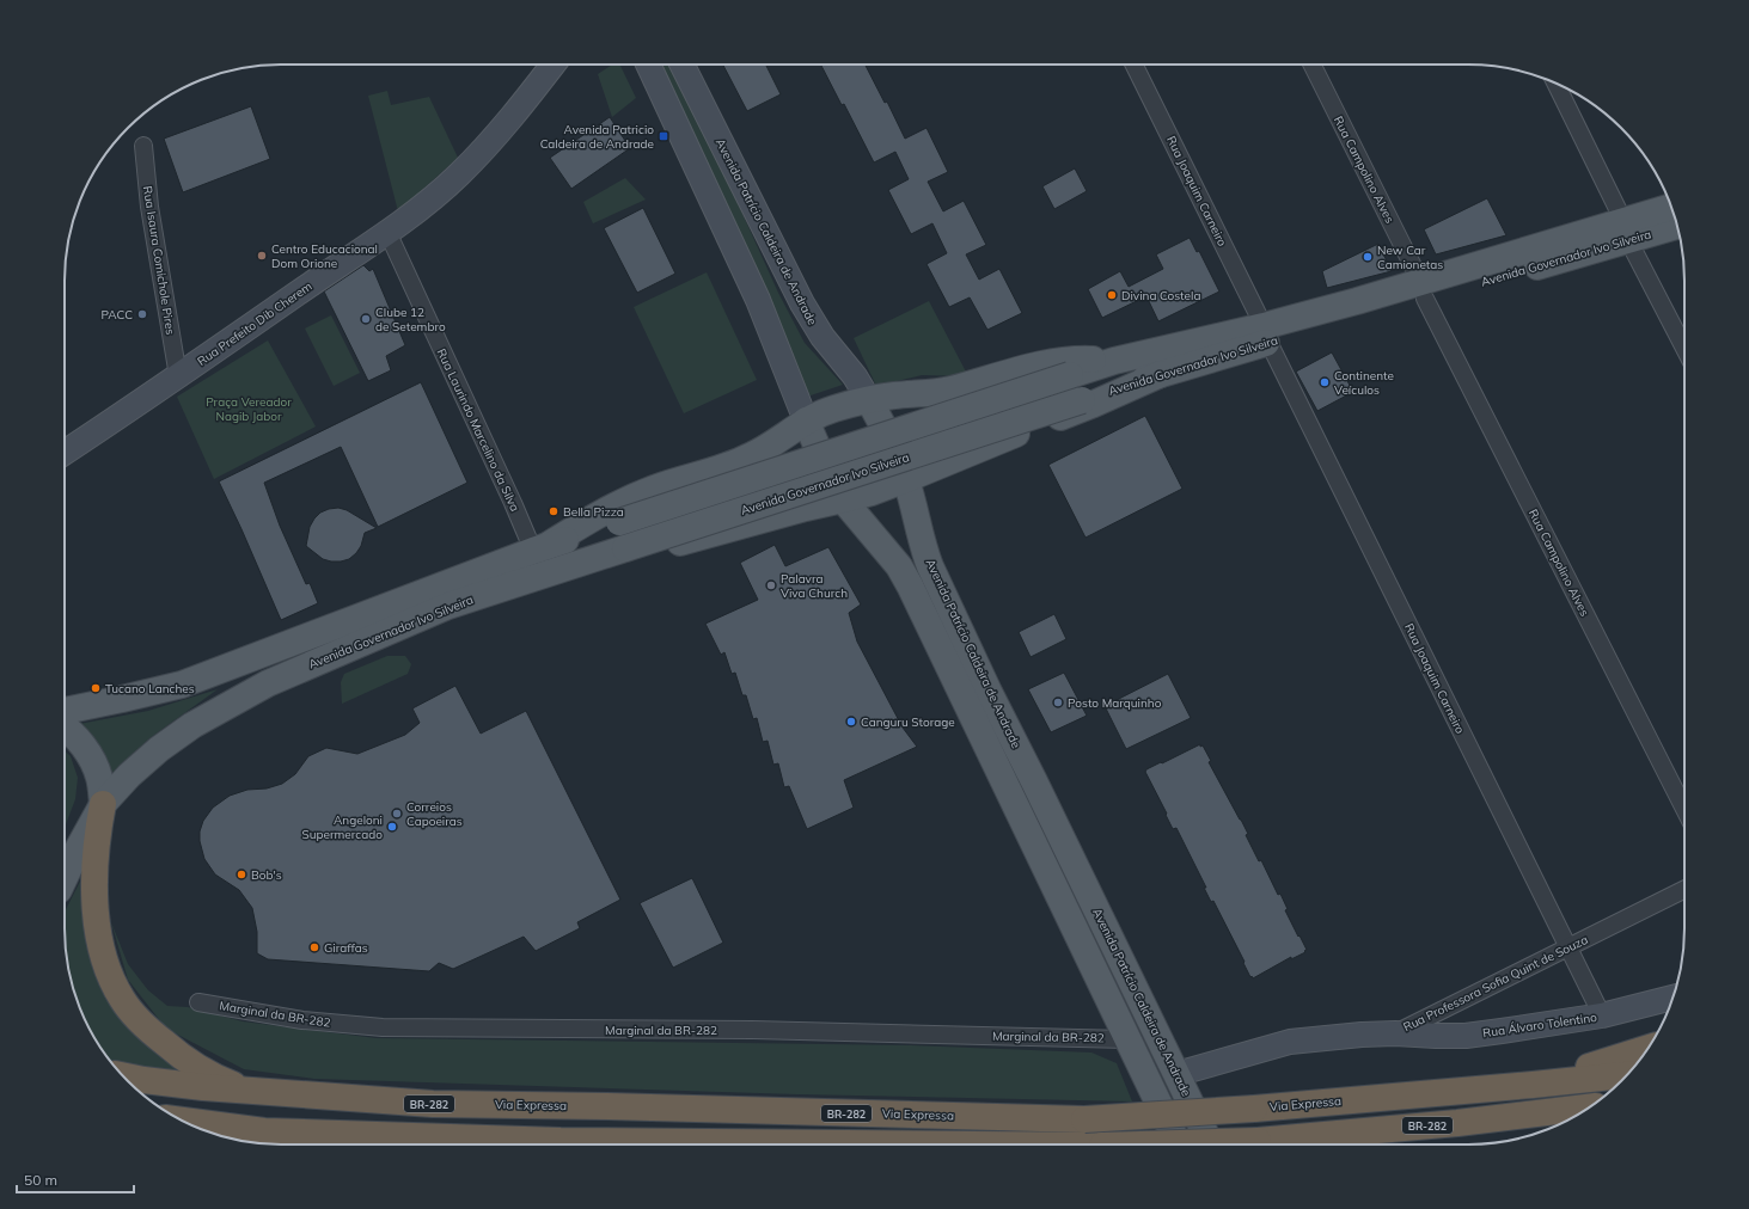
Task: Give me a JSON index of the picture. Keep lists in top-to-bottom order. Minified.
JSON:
{"streets":{"highway":["BR-282","Via Expressa"],"main road":["Avenida Patrício Caldeira de Andrade","Avenida Governador Ivo Silveira","Rua Prefeito Dib Cherem","Rua Professora Sofia Quint de Souza","Rua Álvaro Tolentino"],"street":["Rua Campolino Alves","Rua Joaquim Carneiro","Rua Isaura Comichole Pires","Rua Laurindo Marcelino da Silva","Marginal da BR-282"]},"crossings":[["Rua Campolino Alves","Avenida Governador Ivo Silveira"],["Rua Joaquim Carneiro","Avenida Governador Ivo Silveira"],["Rua Joaquim Carneiro","Rua Professora Sofia Quint de Souza"],["Rua Joaquim Carneiro","Rua Álvaro Tolentino"],["Avenida Patrício Caldeira de Andrade","Rua Professora Sofia Quint de Souza"],["Avenida Governador Ivo Silveira","Rua Laurindo Marcelino da Silva"],["Rua Isaura Comichole Pires","Rua Prefeito Dib Cherem"],["Rua Prefeito Dib Cherem","Rua Laurindo Marcelino da Silva"],["Rua Professora Sofia Quint de Souza","Rua Álvaro Tolentino"]],"parks":["Praça Vereador Nagib Jabor"],"places":{"transit":["Avenida Patricio Caldeira de Andrade"],"other":["Centro Educacional Dom Orione","New Car Camionetas","Divina Costela","PACC","Clube 12 de Setembro","Continente Veículos","Bella Pizza","Palavra Viva Church","Tucano Lanches","Posto Marquinho","Canguru Storage","Correios Capoeiras","Angeloni Supermercado","Bob's","Giraffas"]},"scale_bar":"50 m"}
